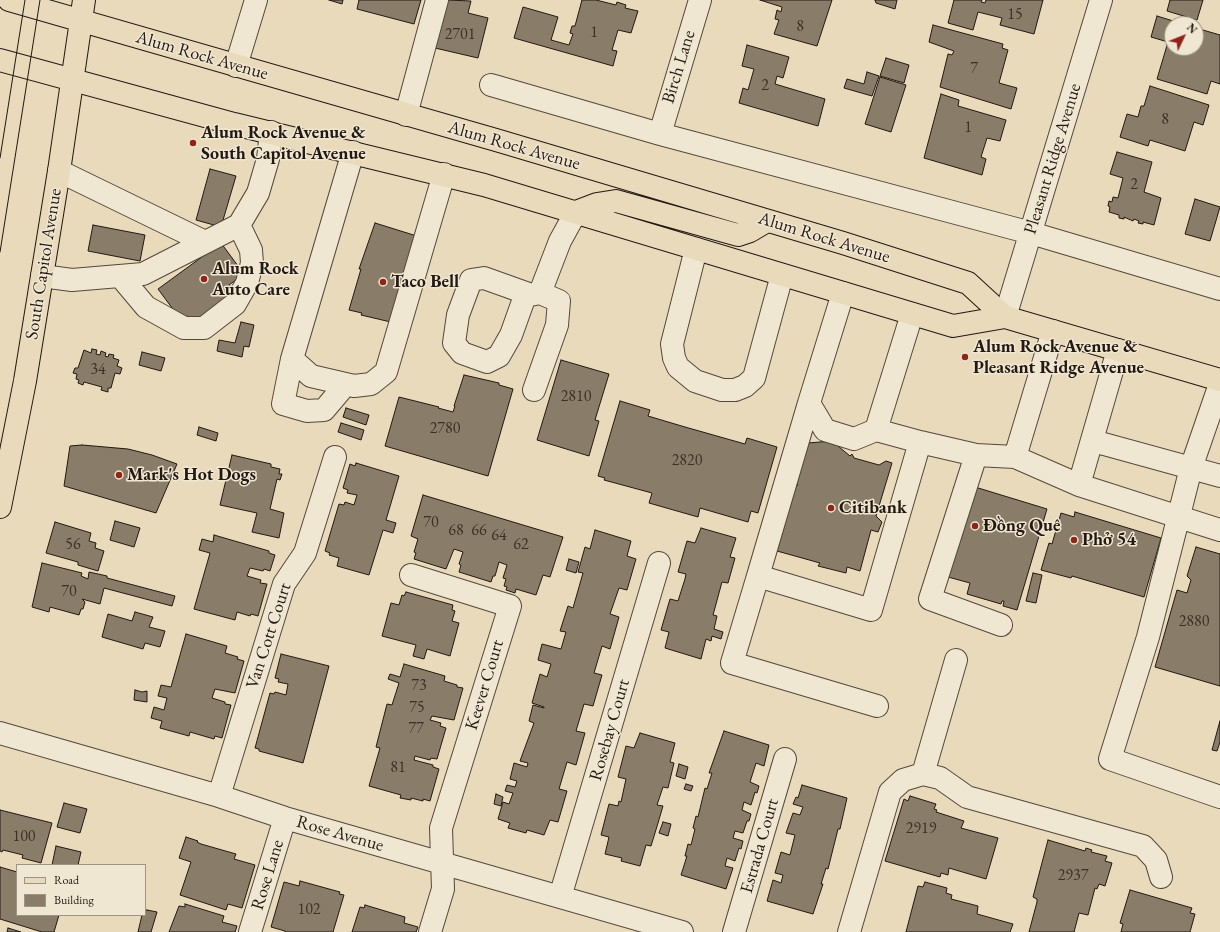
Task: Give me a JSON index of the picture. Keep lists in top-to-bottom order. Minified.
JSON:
{"streets":{"main road":["Alum Rock Avenue","South Capitol Avenue"],"street":["Birch Lane","Pleasant Ridge Avenue","Van Cott Court","Keever Court","Rosebay Court","Rose Avenue","Estrada Court","Rose Lane"]},"crossings":[["Alum Rock Avenue","Pleasant Ridge Avenue"],["Alum Rock Avenue","South Capitol Avenue"],["Van Cott Court","Rose Avenue"],["Keever Court","Rose Avenue"],["Rosebay Court","Rose Avenue"],["Rose Avenue","Rose Lane"]],"places":["Alum Rock Avenue & South Capitol Avenue","Alum Rock Auto Care","Taco Bell","Alum Rock Avenue & Pleasant Ridge Avenue","Mark's Hot Dogs","Citibank","Đồng Quê","Phở 54"],"house_numbers":["15","8","1","2701","7","2","8","1","2","34","2810","2780","2820","70","68","66","64","56","62","70","2880","73","75","77","81","2919","100","2937","102"],"legend":["Road","Building"],"north":"top right"}
